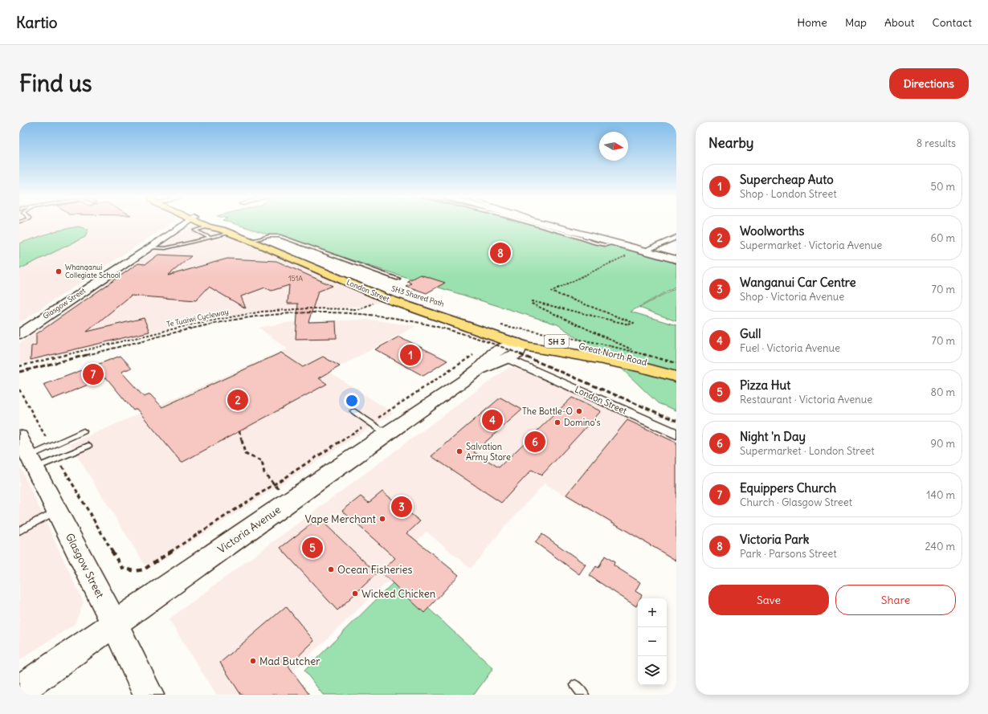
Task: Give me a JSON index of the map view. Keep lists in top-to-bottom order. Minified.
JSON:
{"streets":{"highway":["London Street","SH 3","Great North Road"],"main road":["Glasgow Street","Victoria Avenue"],"path":["Te Tuaiwi Cycleway"]},"crossings":[["London Street","Great North Road"],["London Street","Victoria Avenue"],["Glasgow Street","Victoria Avenue"],["Great North Road","Victoria Avenue"]],"places":["Whanganui Collegiate School","The Bottle-O","Domino's","Salvation Army Store","Vape Merchant","Ocean Fisheries","Wicked Chicken","Mad Butcher"],"house_numbers":["151A"],"north":"right","page":{"header":"Kartio","nav":["Home","Map","About","Contact"],"buttons":["Directions",["Save","Share"]],"title":"Find us","heading":["Nearby","8 results"],"list":[{"mark":"1","name":"Supercheap Auto","note":"Shop · London Street","value":"50 m"},{"mark":"2","name":"Woolworths","note":"Supermarket · Victoria Avenue","value":"60 m"},{"mark":"3","name":"Wanganui Car Centre","note":"Shop · Victoria Avenue","value":"70 m"},{"mark":"4","name":"Gull","note":"Fuel · Victoria Avenue","value":"70 m"},{"mark":"5","name":"Pizza Hut","note":"Restaurant · Victoria Avenue","value":"80 m"},{"mark":"6","name":"Night 'n Day","note":"Supermarket · London Street","value":"90 m"},{"mark":"7","name":"Equippers Church","note":"Church · Glasgow Street","value":"140 m"},{"mark":"8","name":"Victoria Park","note":"Park · Parsons Street","value":"240 m"}],"pins":["8","1","7","2","4","6","3","5"],"map_buttons":["+","−"]}}
